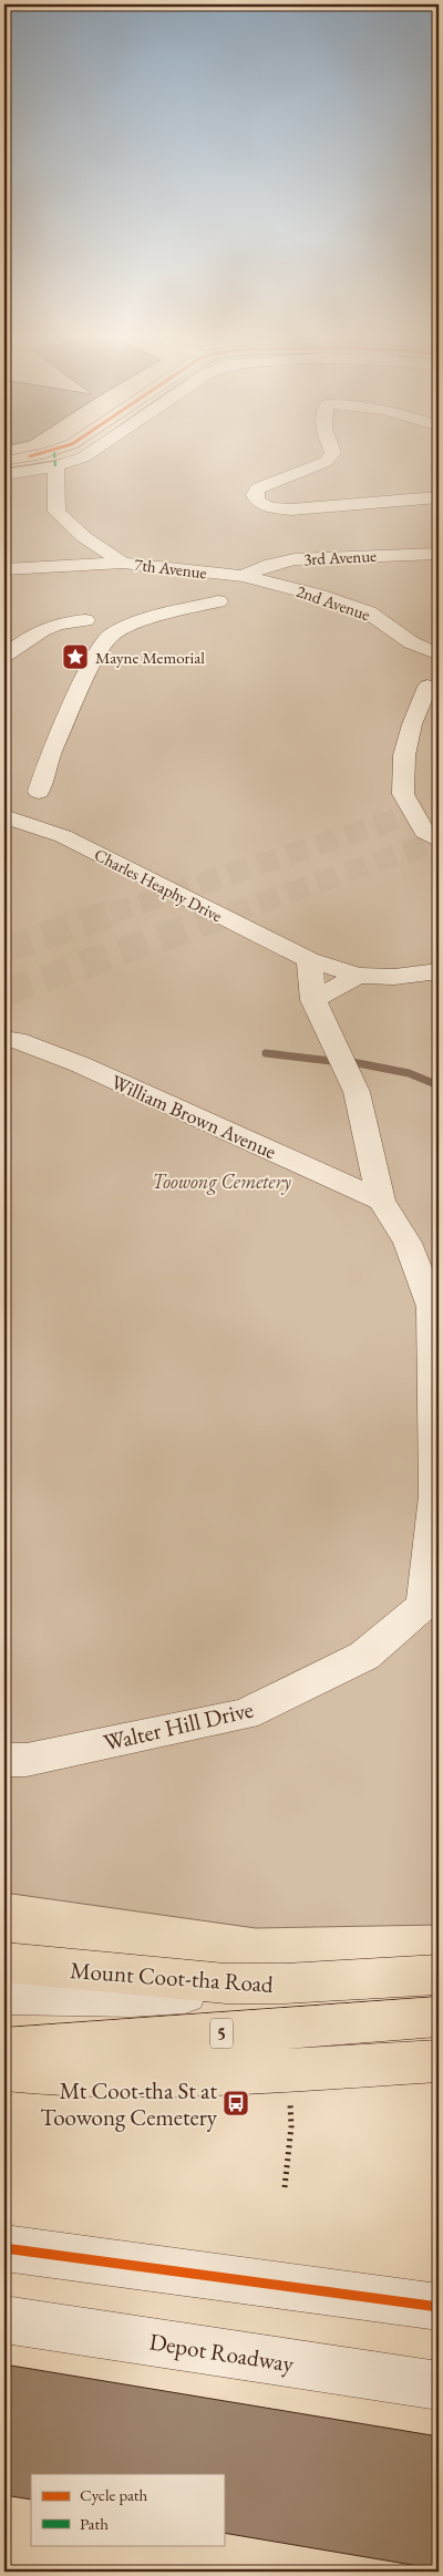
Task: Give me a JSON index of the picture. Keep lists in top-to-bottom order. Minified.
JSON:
{"streets":{"main road":["Mount Coot-tha Road","5"],"street":["3rd Avenue","7th Avenue","2nd Avenue","Charles Heaphy Drive","William Brown Avenue","Walter Hill Drive","Depot Roadway"]},"crossings":[["3rd Avenue","2nd Avenue"],["7th Avenue","2nd Avenue"]],"parks":["Toowong Cemetery"],"places":{"place":["Mayne Memorial"],"bus stop":["Mt Coot-tha St at Toowong Cemetery"]},"legend":["Cycle path","Path"]}
